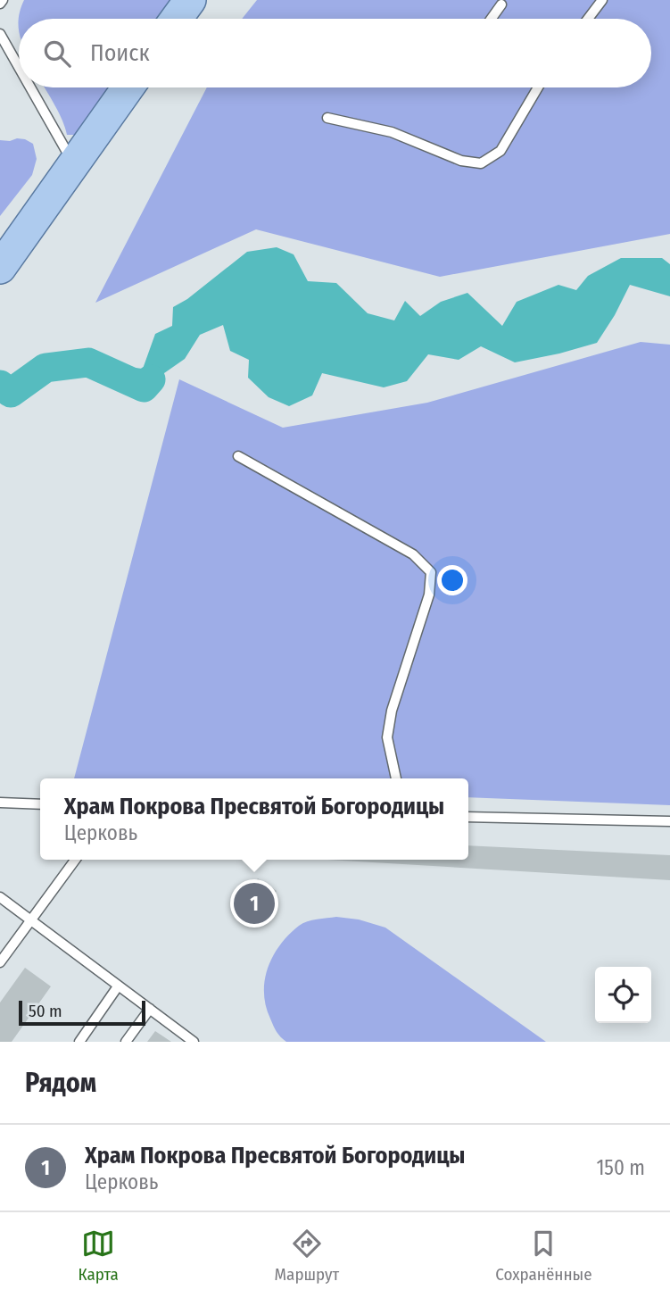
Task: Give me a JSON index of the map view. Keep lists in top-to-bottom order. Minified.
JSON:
{"scale_bar":"50 m","page":{"search":"Поиск","popup":["Храм Покрова Пресвятой Богородицы","Церковь"],"pins":"1","scale":"50 m","heading":"Рядом","list":[{"mark":"1","name":"Храм Покрова Пресвятой Богородицы","note":"Церковь","value":"150 m"}],"nav":["Карта","Маршрут","Сохранённые"]}}
